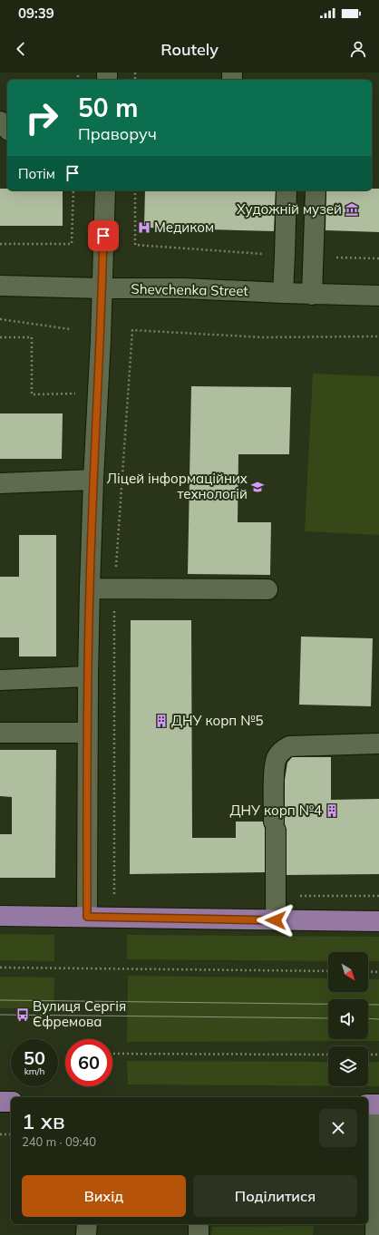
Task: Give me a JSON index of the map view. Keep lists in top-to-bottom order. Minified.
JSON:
{"streets":{"street":["Shevchenka Street"]},"places":{"museum":["Художній музей"],"hospital":["Медиком"],"school or university":["Ліцей інформаційних технологій"],"building":["ДНУ корп №5","ДНУ корп №4"],"bus stop":["Вулиця Сергія Єфремова"]},"north":"bottom right","page":{"status":"09:39","header":"Routely","turn":["50 m","Праворуч"],"then":"Потім","speed":"50 km/h","limit":"60","heading":["1 хв","240 m · 09:40"],"buttons":["Вихід","Поділитися"]}}
